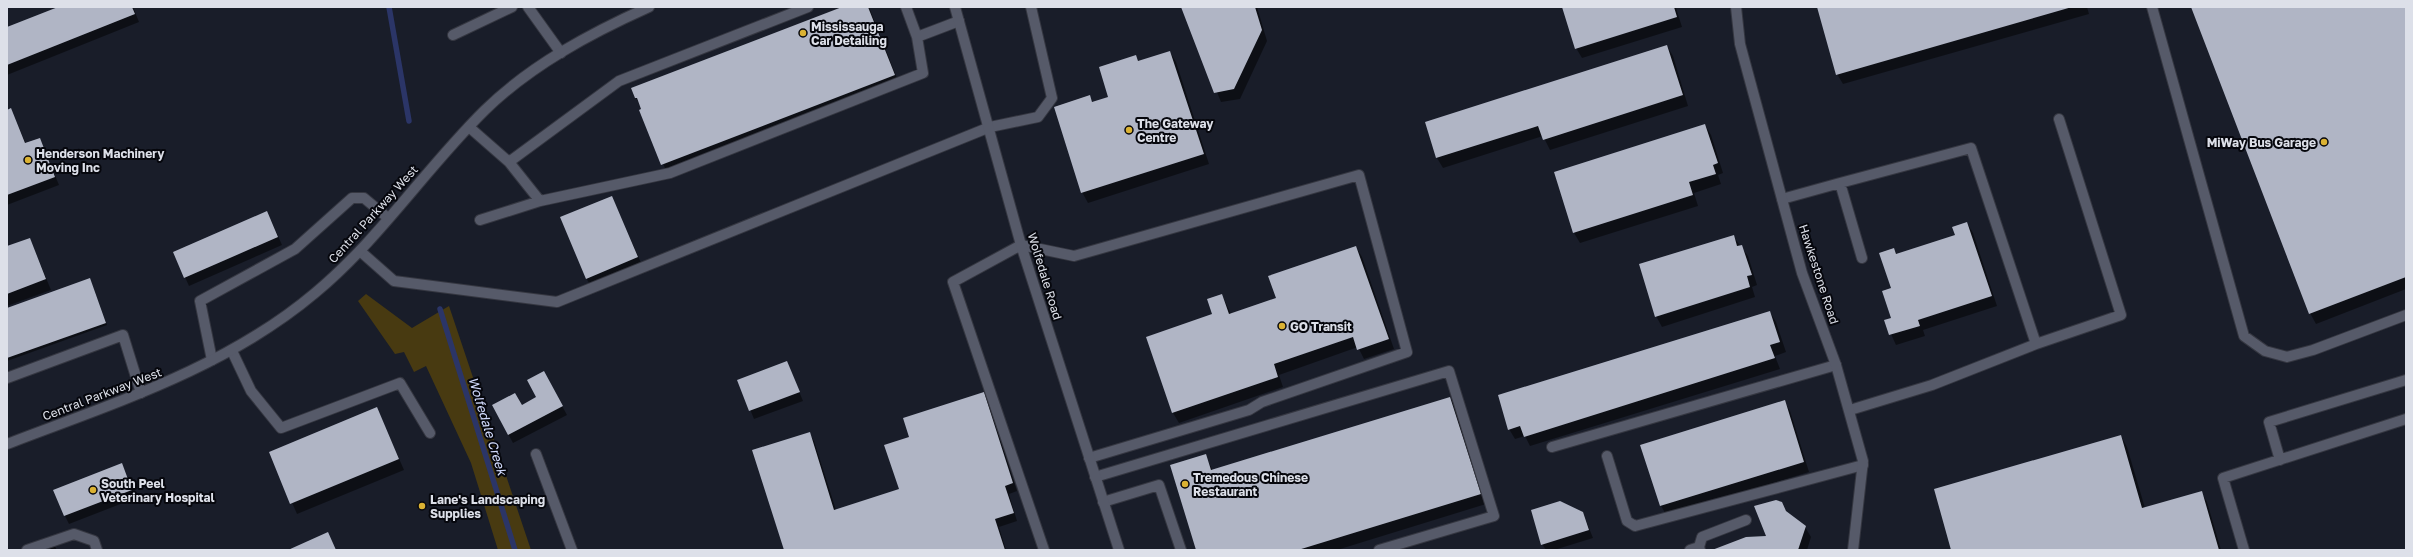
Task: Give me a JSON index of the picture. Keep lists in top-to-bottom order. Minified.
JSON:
{"streets":{"street":["Central Parkway West","Hawkestone Road","Wolfedale Road"]},"water":["Wolfedale Creek"],"places":["Mississauga Car Detailing","The Gateway Centre","MiWay Bus Garage","Henderson Machinery Moving Inc","GO Transit","Tremedous Chinese Restaurant","South Peel Veterinary Hospital","Lane's Landscaping Supplies"]}
